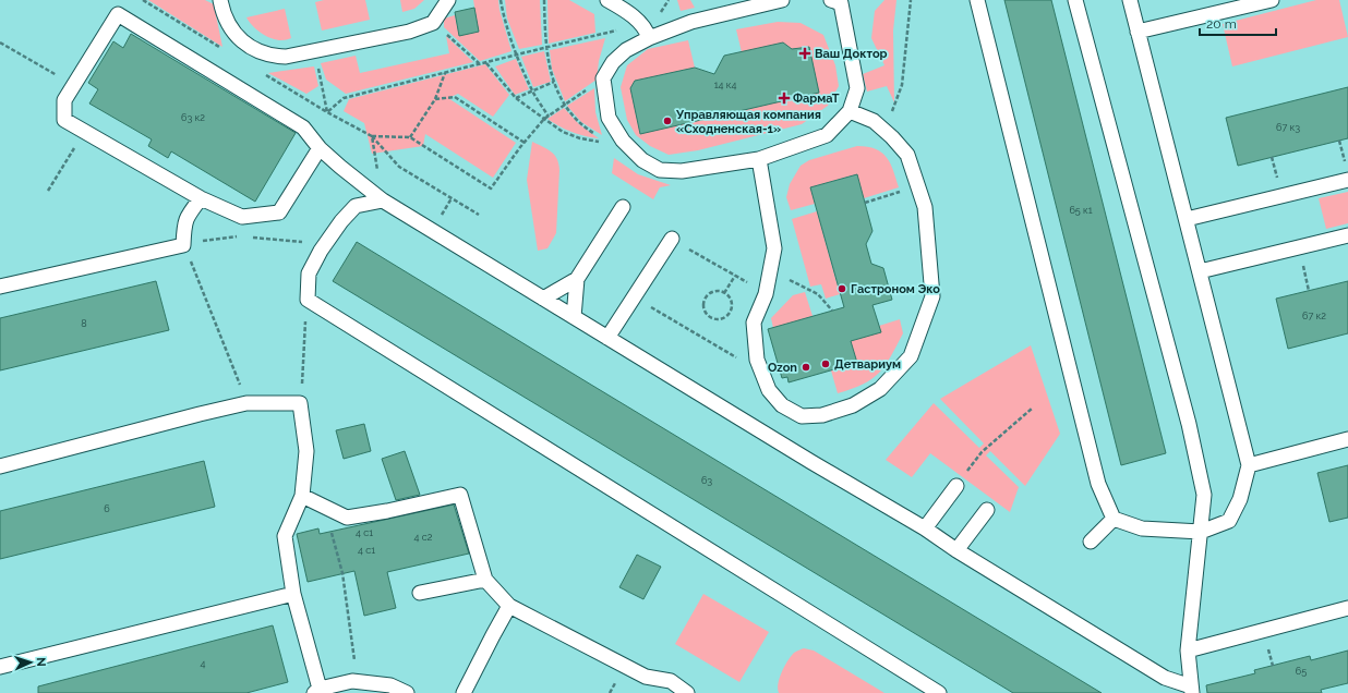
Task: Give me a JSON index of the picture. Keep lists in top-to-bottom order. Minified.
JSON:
{"places":{"health":["Ваш Доктор","ФармаТ"],"other":["Управляющая компания «Сходненская-1»","Гастроном Эко","Детвариум","Ozon"]},"house_numbers":["14 к4","63 к2","67 к3","65 к1","67 к2","8","63","6","4 с1","4 с2","4 с1","4","65"],"scale_bar":"20 m","north":"right"}
